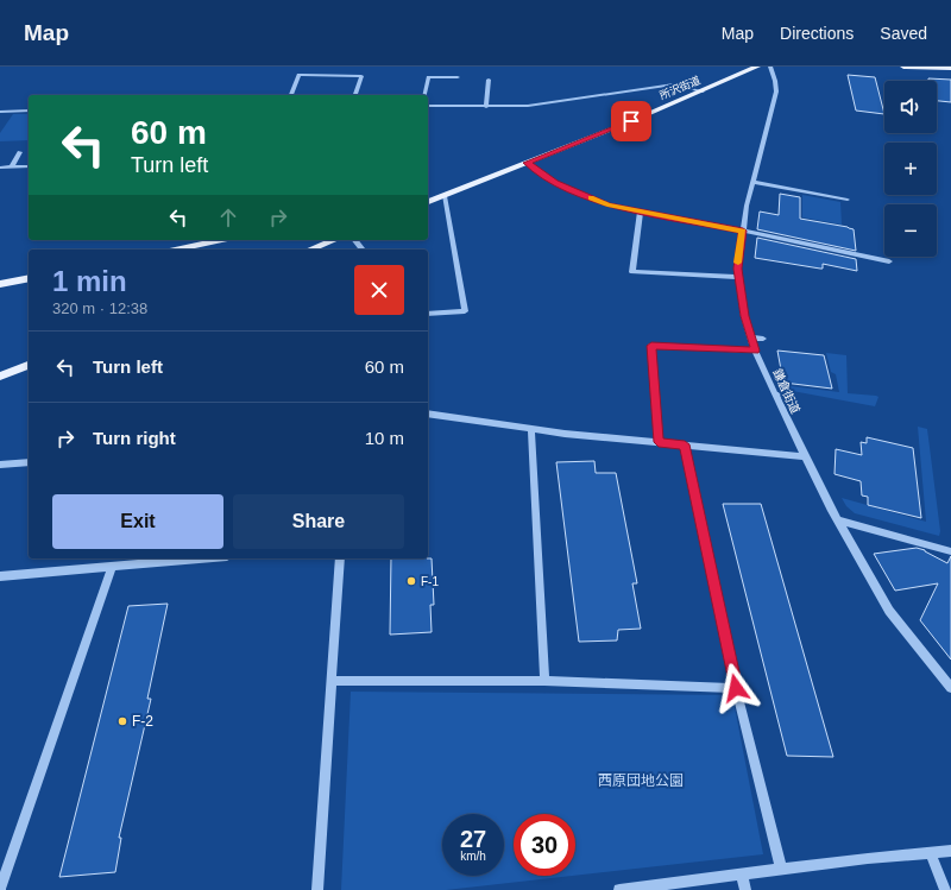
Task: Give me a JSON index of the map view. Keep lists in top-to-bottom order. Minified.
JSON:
{"streets":{"main road":["所沢街道"],"street":["鎌倉街道"]},"parks":["西原団地公園"],"places":["F-1","F-2"],"page":{"header":"Map","nav":["Map","Directions","Saved"],"map_buttons":["+","−"],"turn":["60 m","Turn left"],"heading":["1 min","320 m · 12:38"],"list":[{"name":"Turn left","value":"60 m"},{"name":"Turn right","value":"10 m"}],"buttons":["Exit","Share"],"speed":"27 km/h","limit":"30"}}
